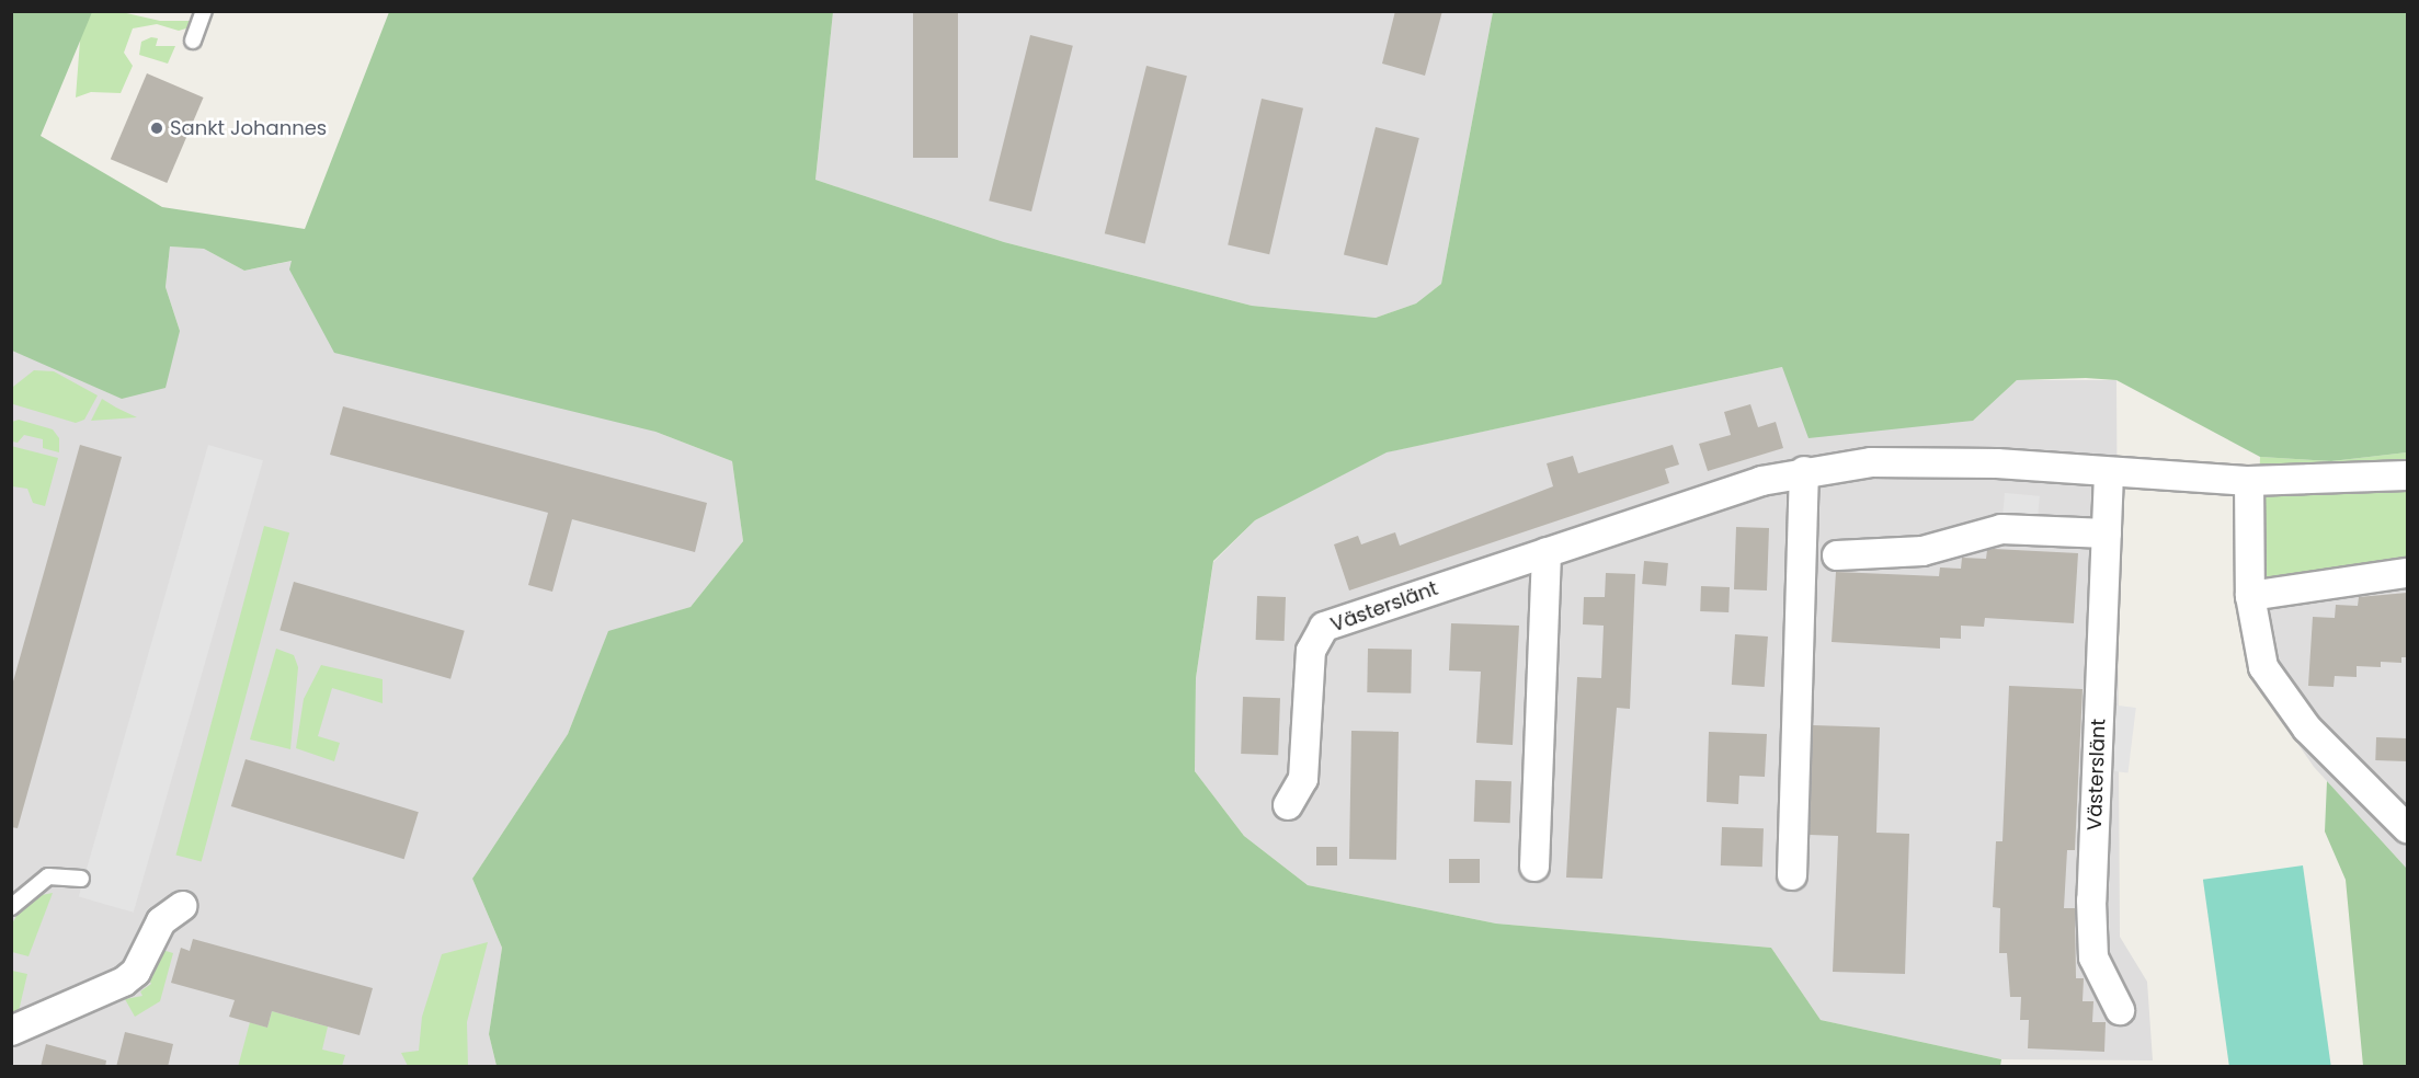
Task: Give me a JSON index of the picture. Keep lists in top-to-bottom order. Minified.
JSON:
{"streets":{"street":["Västerslänt"]},"places":["Sankt Johannes"]}
